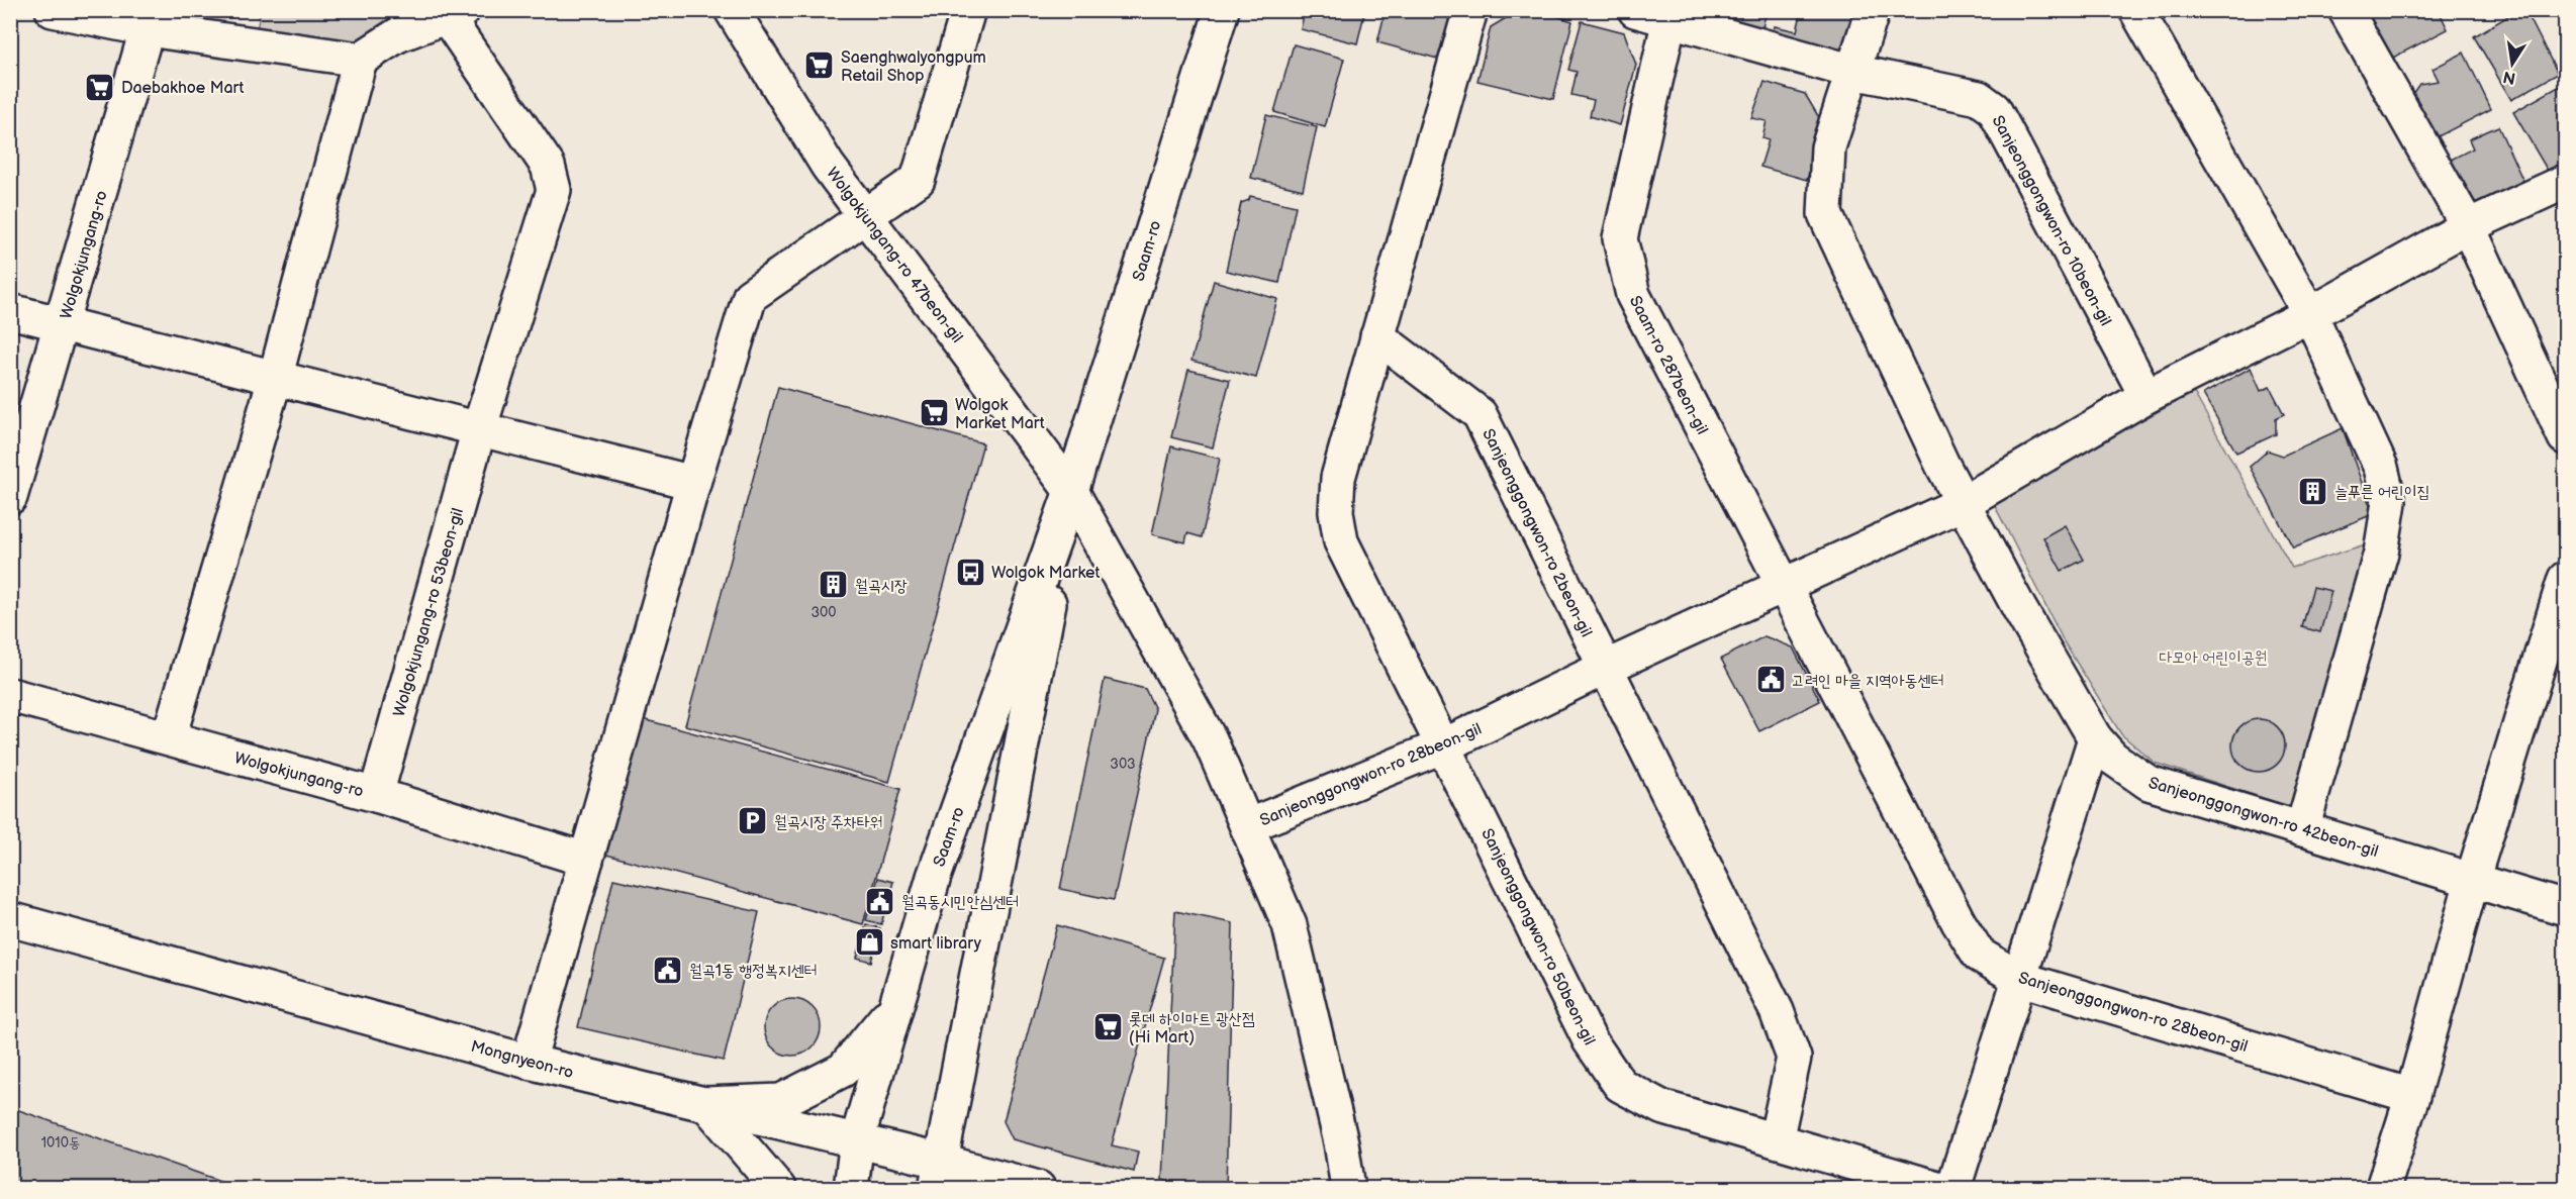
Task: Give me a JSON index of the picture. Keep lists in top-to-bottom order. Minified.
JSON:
{"streets":{"street":["Sanjeonggongwon-ro 10beon-gil","Saam-ro","Wolgokjungang-ro","Wolgokjungang-ro 47beon-gil","Saam-ro 287beon-gil","Sanjeonggongwon-ro 2beon-gil","Wolgokjungang-ro 53beon-gil","Sanjeonggongwon-ro 28beon-gil","Sanjeonggongwon-ro 42beon-gil","Sanjeonggongwon-ro 50beon-gil","Mongnyeon-ro"]},"crossings":[["Sanjeonggongwon-ro 10beon-gil","Sanjeonggongwon-ro 28beon-gil"],["Saam-ro","Wolgokjungang-ro 47beon-gil"],["Saam-ro","Mongnyeon-ro"],["Wolgokjungang-ro","Wolgokjungang-ro 53beon-gil"],["Wolgokjungang-ro 47beon-gil","Sanjeonggongwon-ro 28beon-gil"],["Saam-ro 287beon-gil","Sanjeonggongwon-ro 28beon-gil"],["Sanjeonggongwon-ro 2beon-gil","Sanjeonggongwon-ro 28beon-gil"],["Sanjeonggongwon-ro 28beon-gil","Sanjeonggongwon-ro 42beon-gil"],["Sanjeonggongwon-ro 28beon-gil","Sanjeonggongwon-ro 50beon-gil"]],"parks":["다모아 어린이공원"],"places":{"supermarket":["Saenghwalyongpum Retail Shop","Daebakhoe Mart","Wolgok Market Mart","롯데 하이마트 광산점 (Hi Mart)"],"building":["늘푸른 어린이집","월곡시장"],"bus stop":["Wolgok Market"],"public building":["고려인 마을 지역아동센터","월곡동시민안심센터","월곡1동 행정복지센터"],"parking":["월곡시장 주차타워"],"shop":["smart library"]},"house_numbers":["300","303","1010동"],"north":"bottom"}
